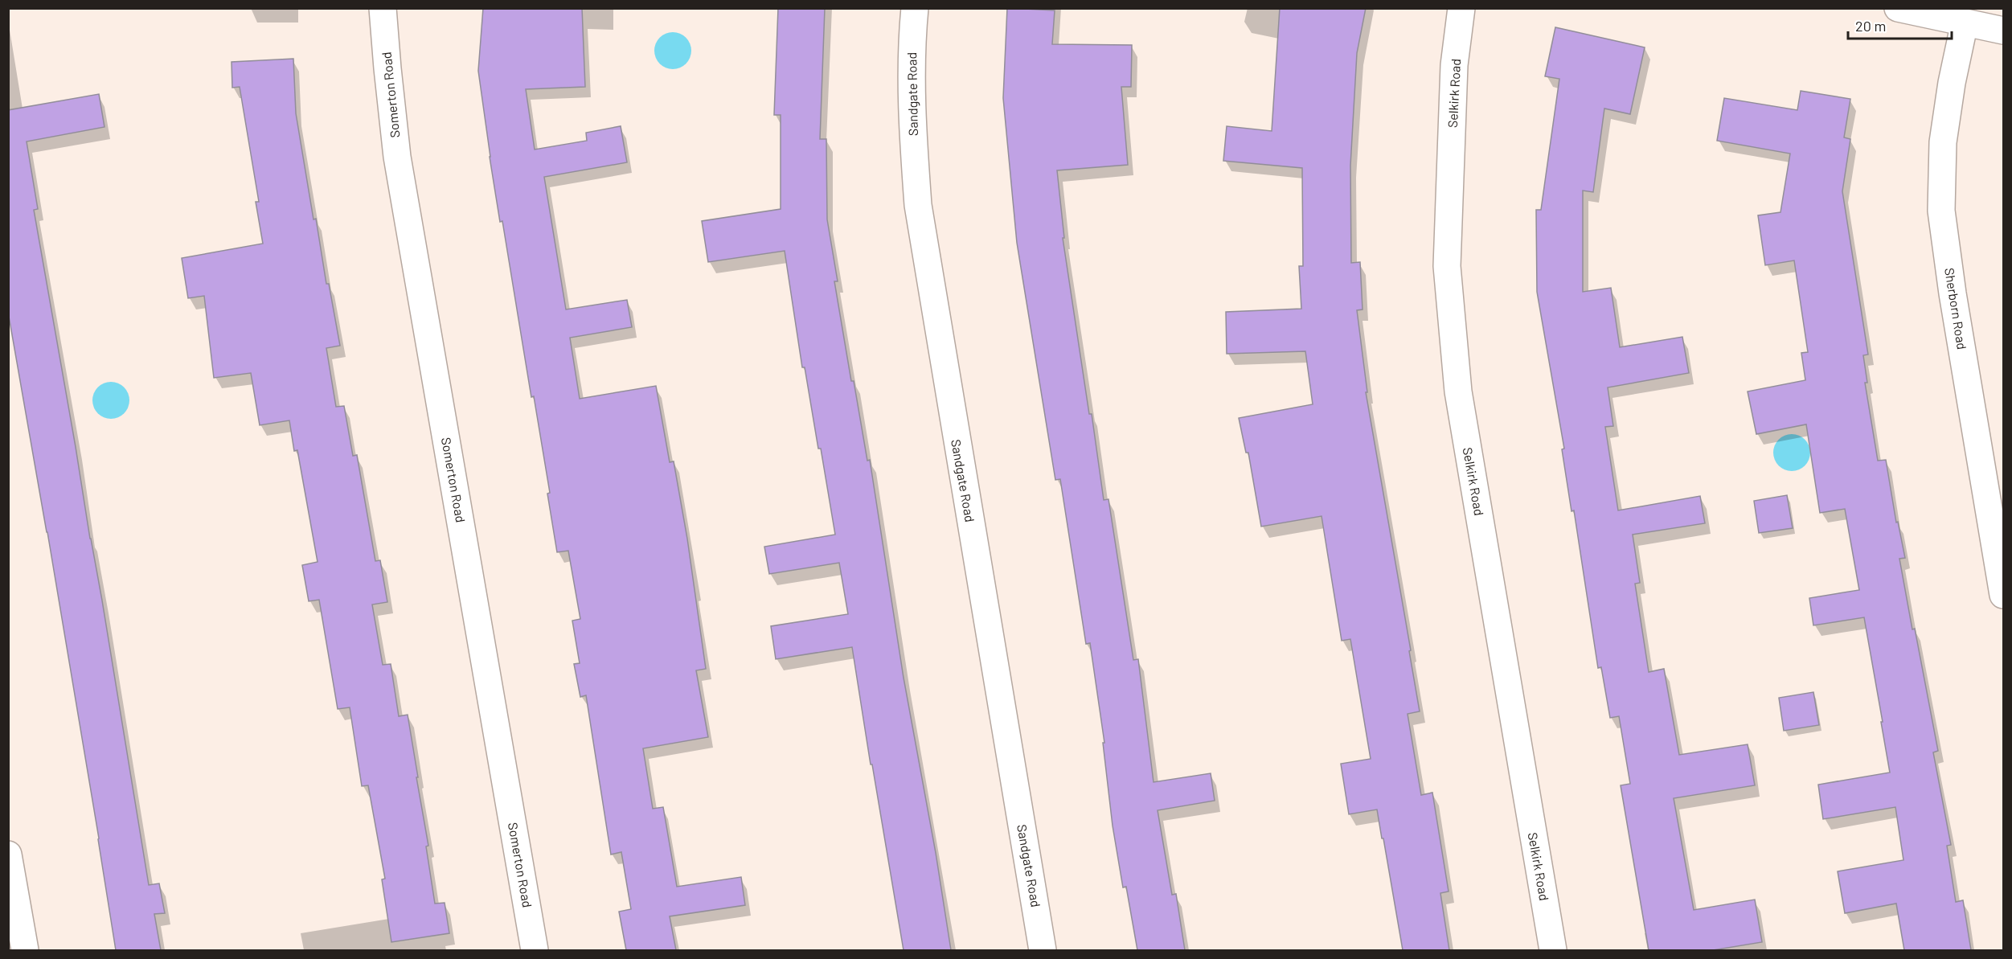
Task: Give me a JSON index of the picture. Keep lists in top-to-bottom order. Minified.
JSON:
{"streets":{"street":["Selkirk Road","Sandgate Road","Somerton Road","Sherborn Road"]},"scale_bar":"20 m"}
